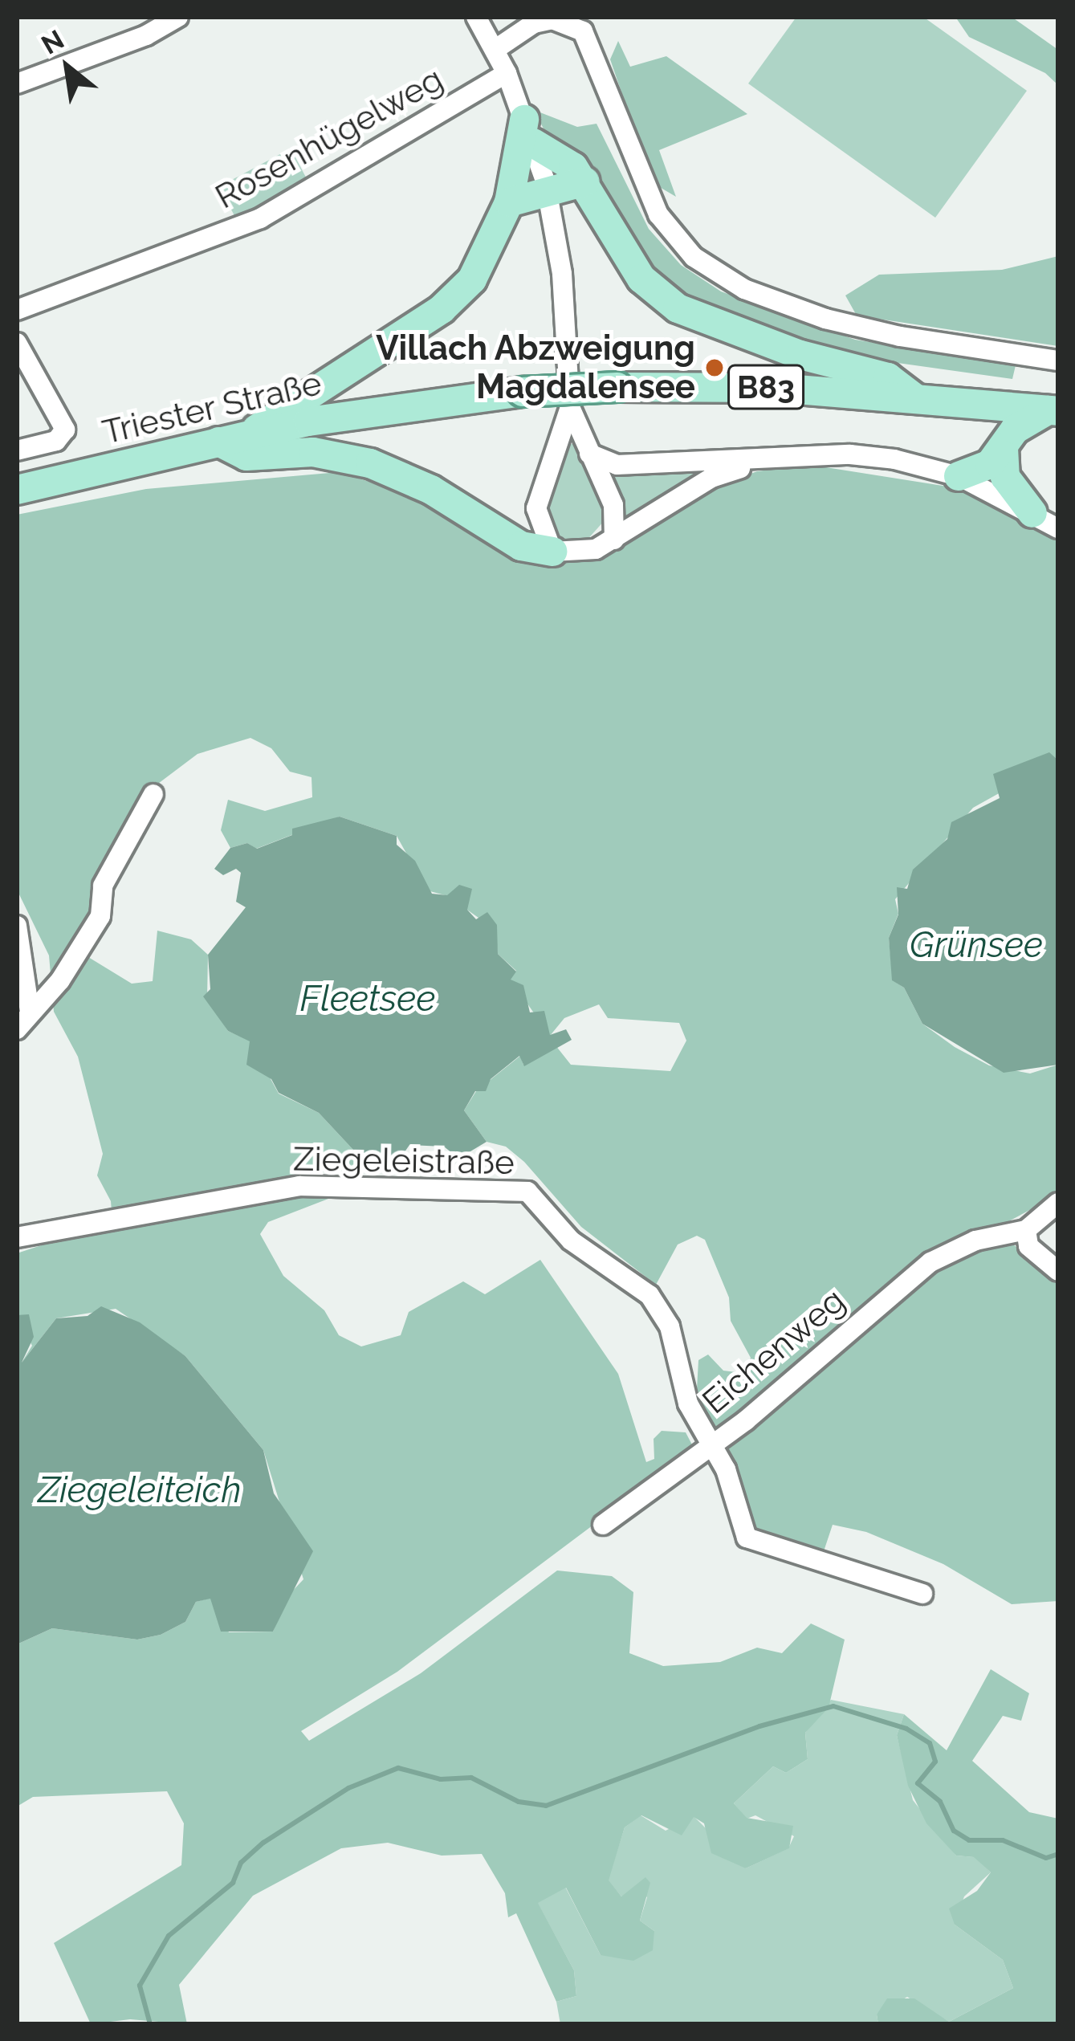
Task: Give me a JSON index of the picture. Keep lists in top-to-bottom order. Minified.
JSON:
{"streets":{"main road":["B83","Triester Straße"],"street":["Rosenhügelweg","Ziegeleistraße","Eichenweg"]},"crossings":[["Ziegeleistraße","Eichenweg"]],"water":["Grünsee","Fleetsee","Ziegeleiteich"],"places":["Villach Abzweigung Magdalensee"],"north":"top left"}
